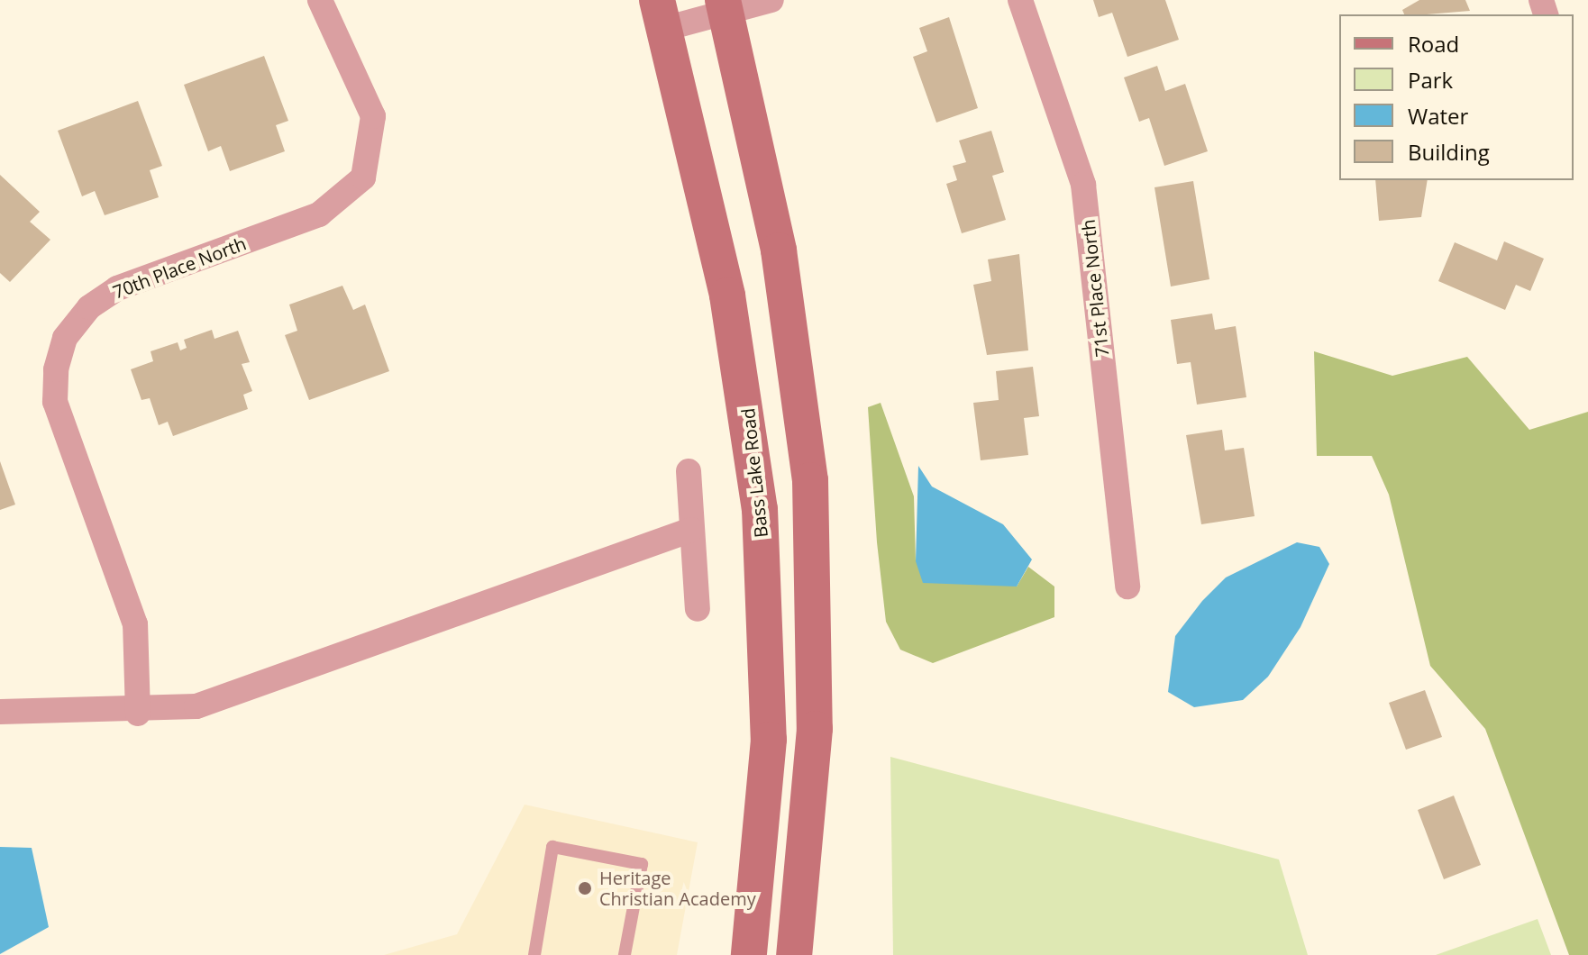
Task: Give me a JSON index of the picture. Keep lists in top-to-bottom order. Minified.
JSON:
{"streets":{"main road":["Bass Lake Road"],"street":["70th Place North","71st Place North"]},"places":["Heritage Christian Academy"],"legend":["Road","Park","Water","Building"]}
